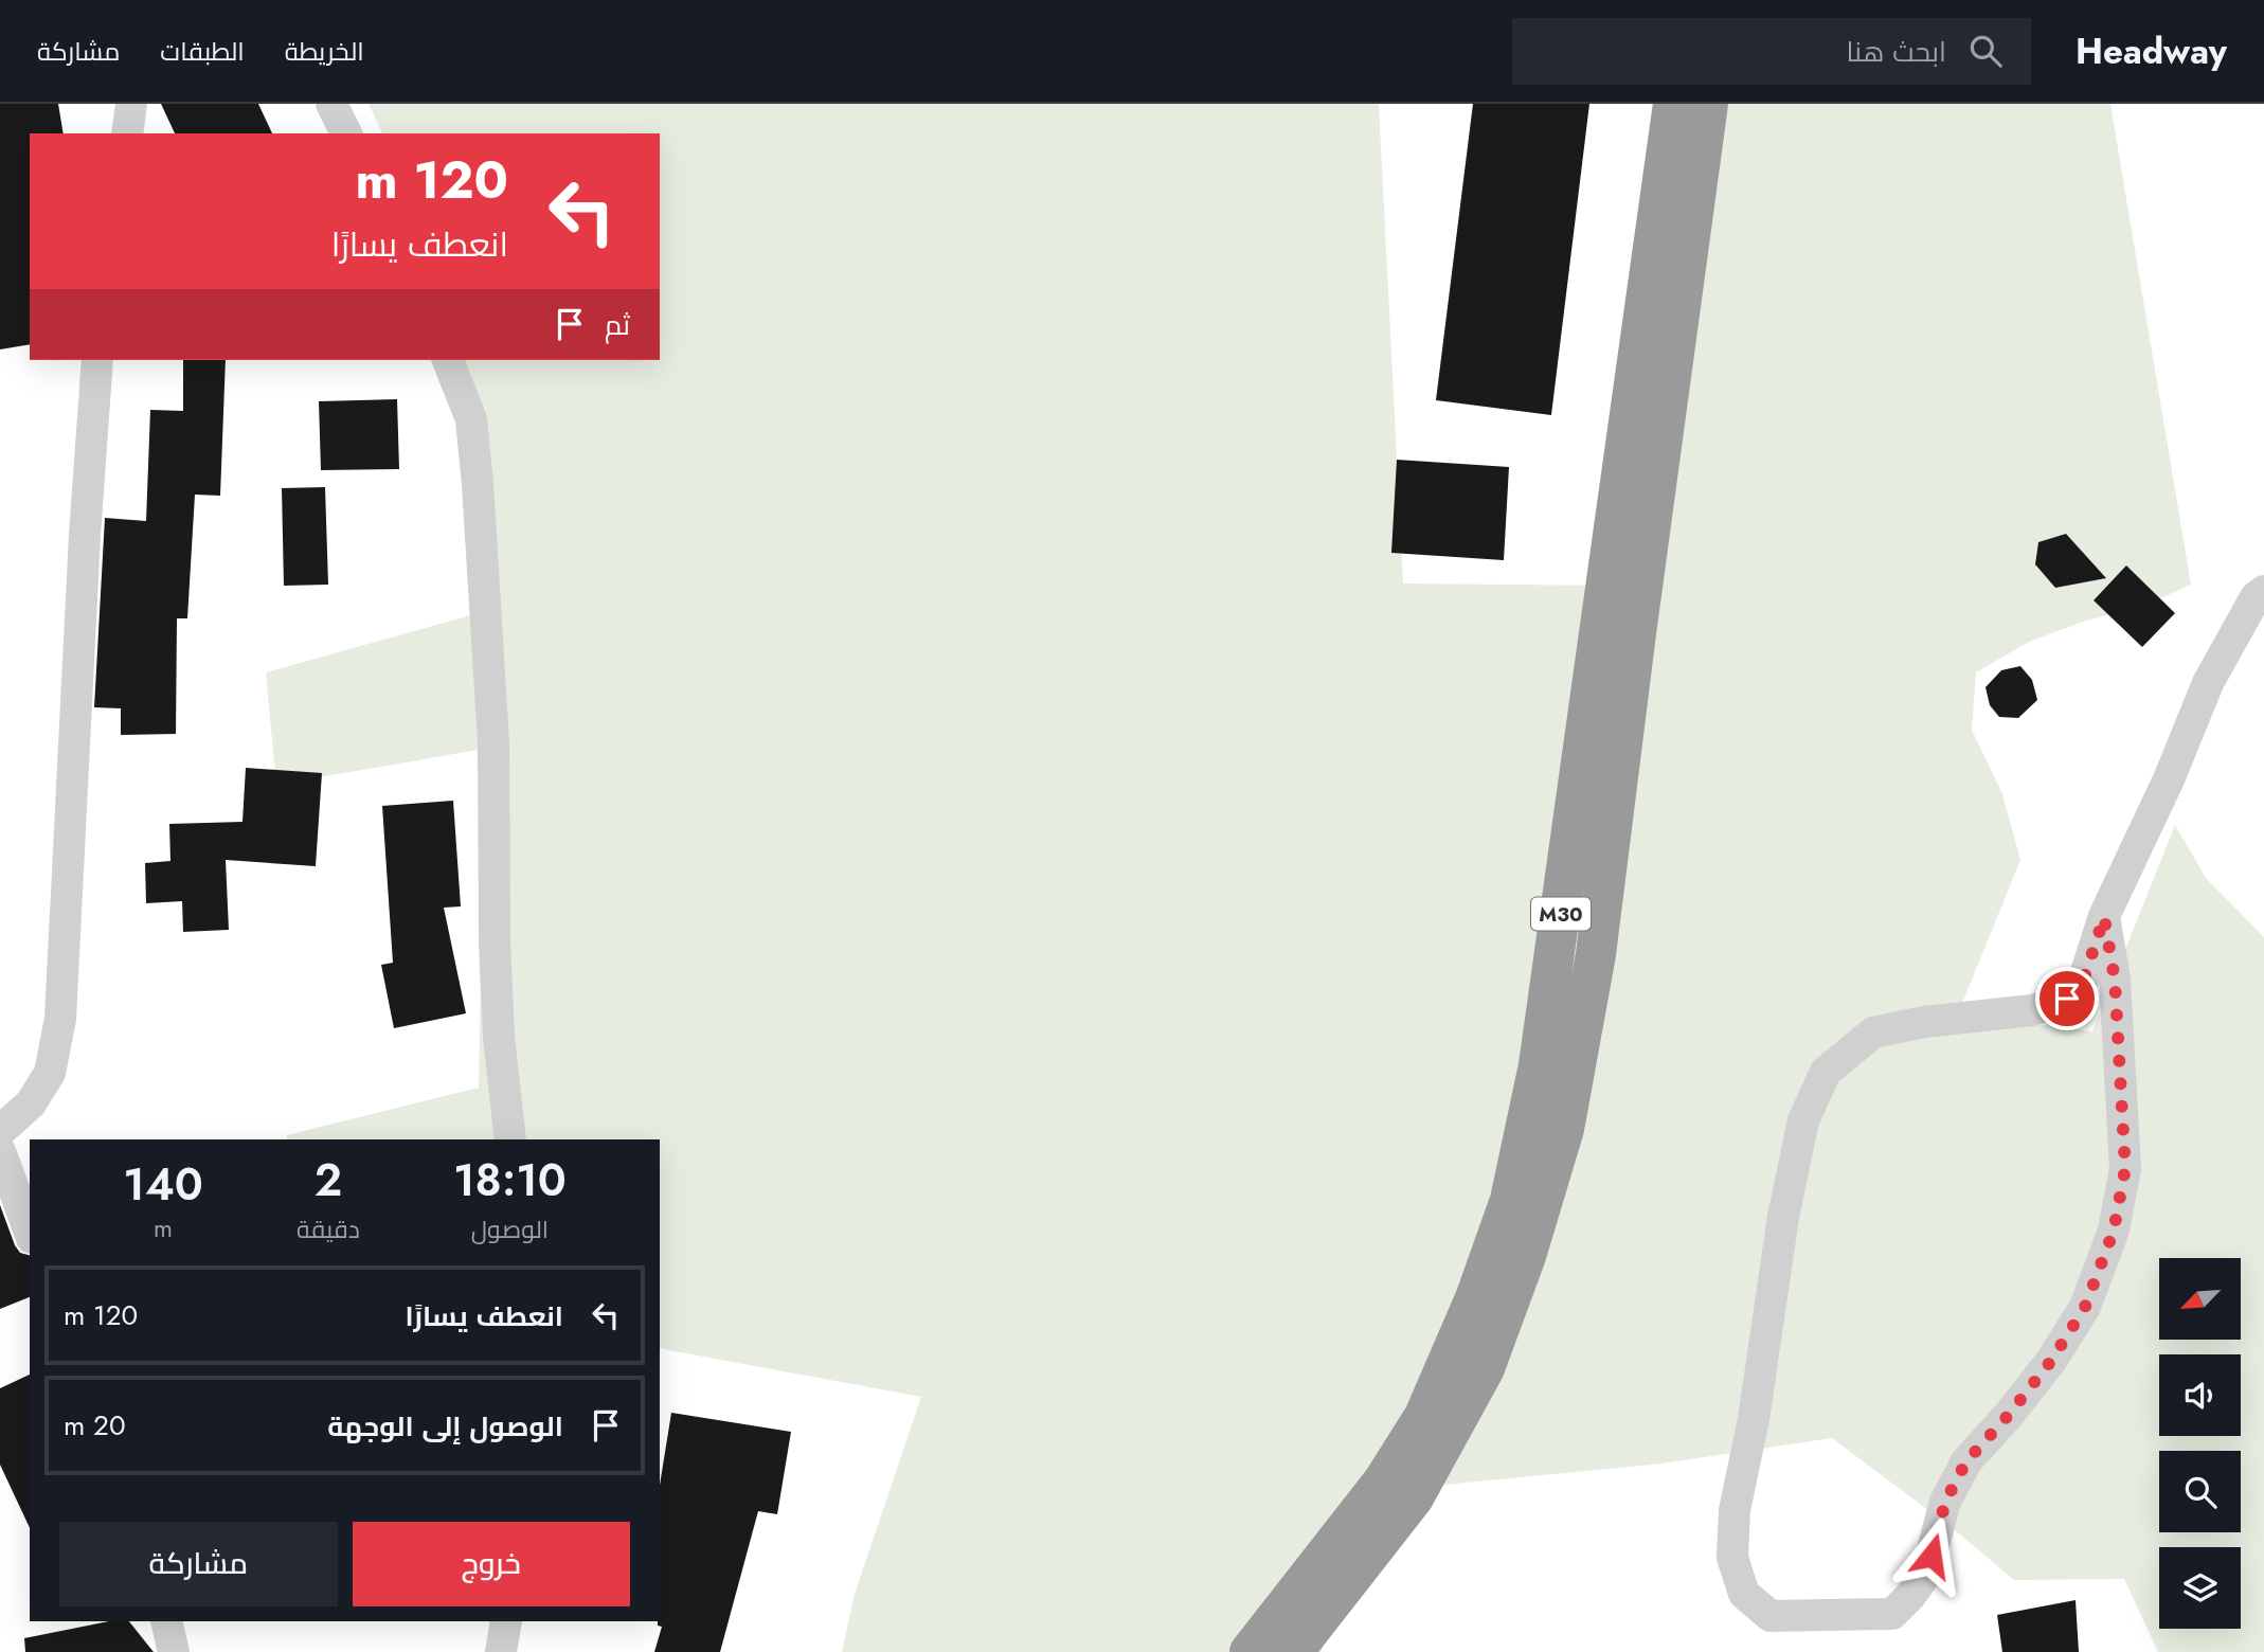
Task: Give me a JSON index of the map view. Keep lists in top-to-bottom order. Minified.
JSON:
{"streets":{"highway":["M30"]},"north":"bottom left","page":{"header":"Headway","search":"ابحث هنا","nav":["الخريطة","الطبقات","مشاركة"],"turn":["120 m","انعطف يسارًا"],"then":"ثم","eta":["18:10","الوصول","2","دقيقة","140","m"],"list":[{"name":"انعطف يسارًا","value":"120 m"},{"name":"الوصول إلى الوجهة","value":"20 m"}],"buttons":["خروج","مشاركة"]}}
